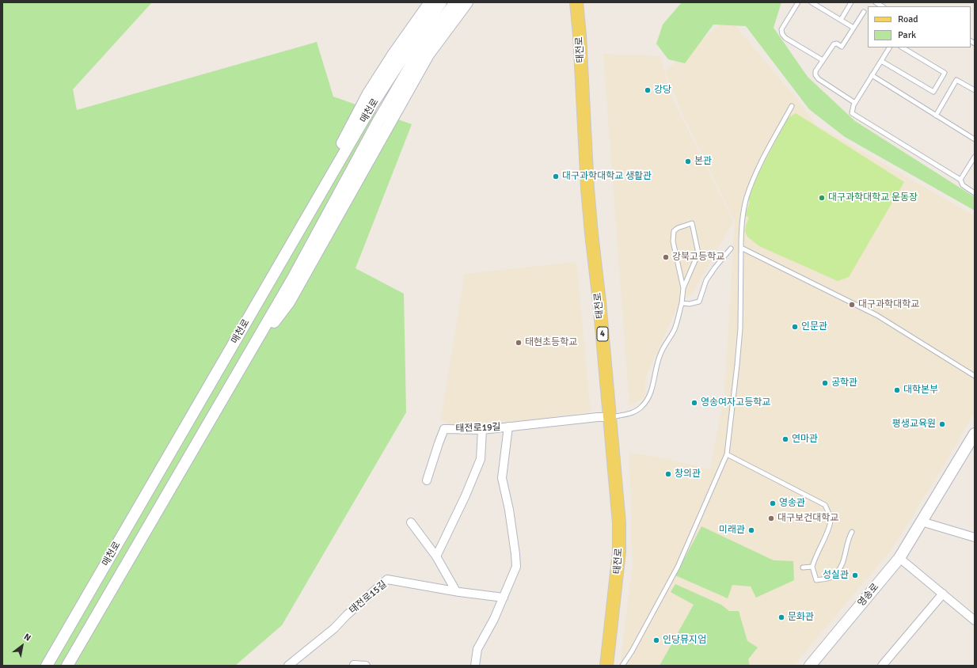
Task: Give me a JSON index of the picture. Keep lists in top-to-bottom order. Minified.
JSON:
{"streets":{"main road":["태전로","매천로","4","영송로"],"street":["태전로19길","태전로15길"]},"crossings":[["태전로","태전로19길"],["태전로19길","태전로15길"]],"places":["강당","본관","대구과학대학교 생활관","대구과학대학교 운동장","강북고등학교","대구과학대학교","인문관","태현초등학교","공학관","대학본부","영송여자고등학교","평생교육원","연마관","창의관","영송관","대구보건대학교","미래관","성실관","문화관","인당뮤지엄"],"legend":["Road","Park"],"north":"top right"}
